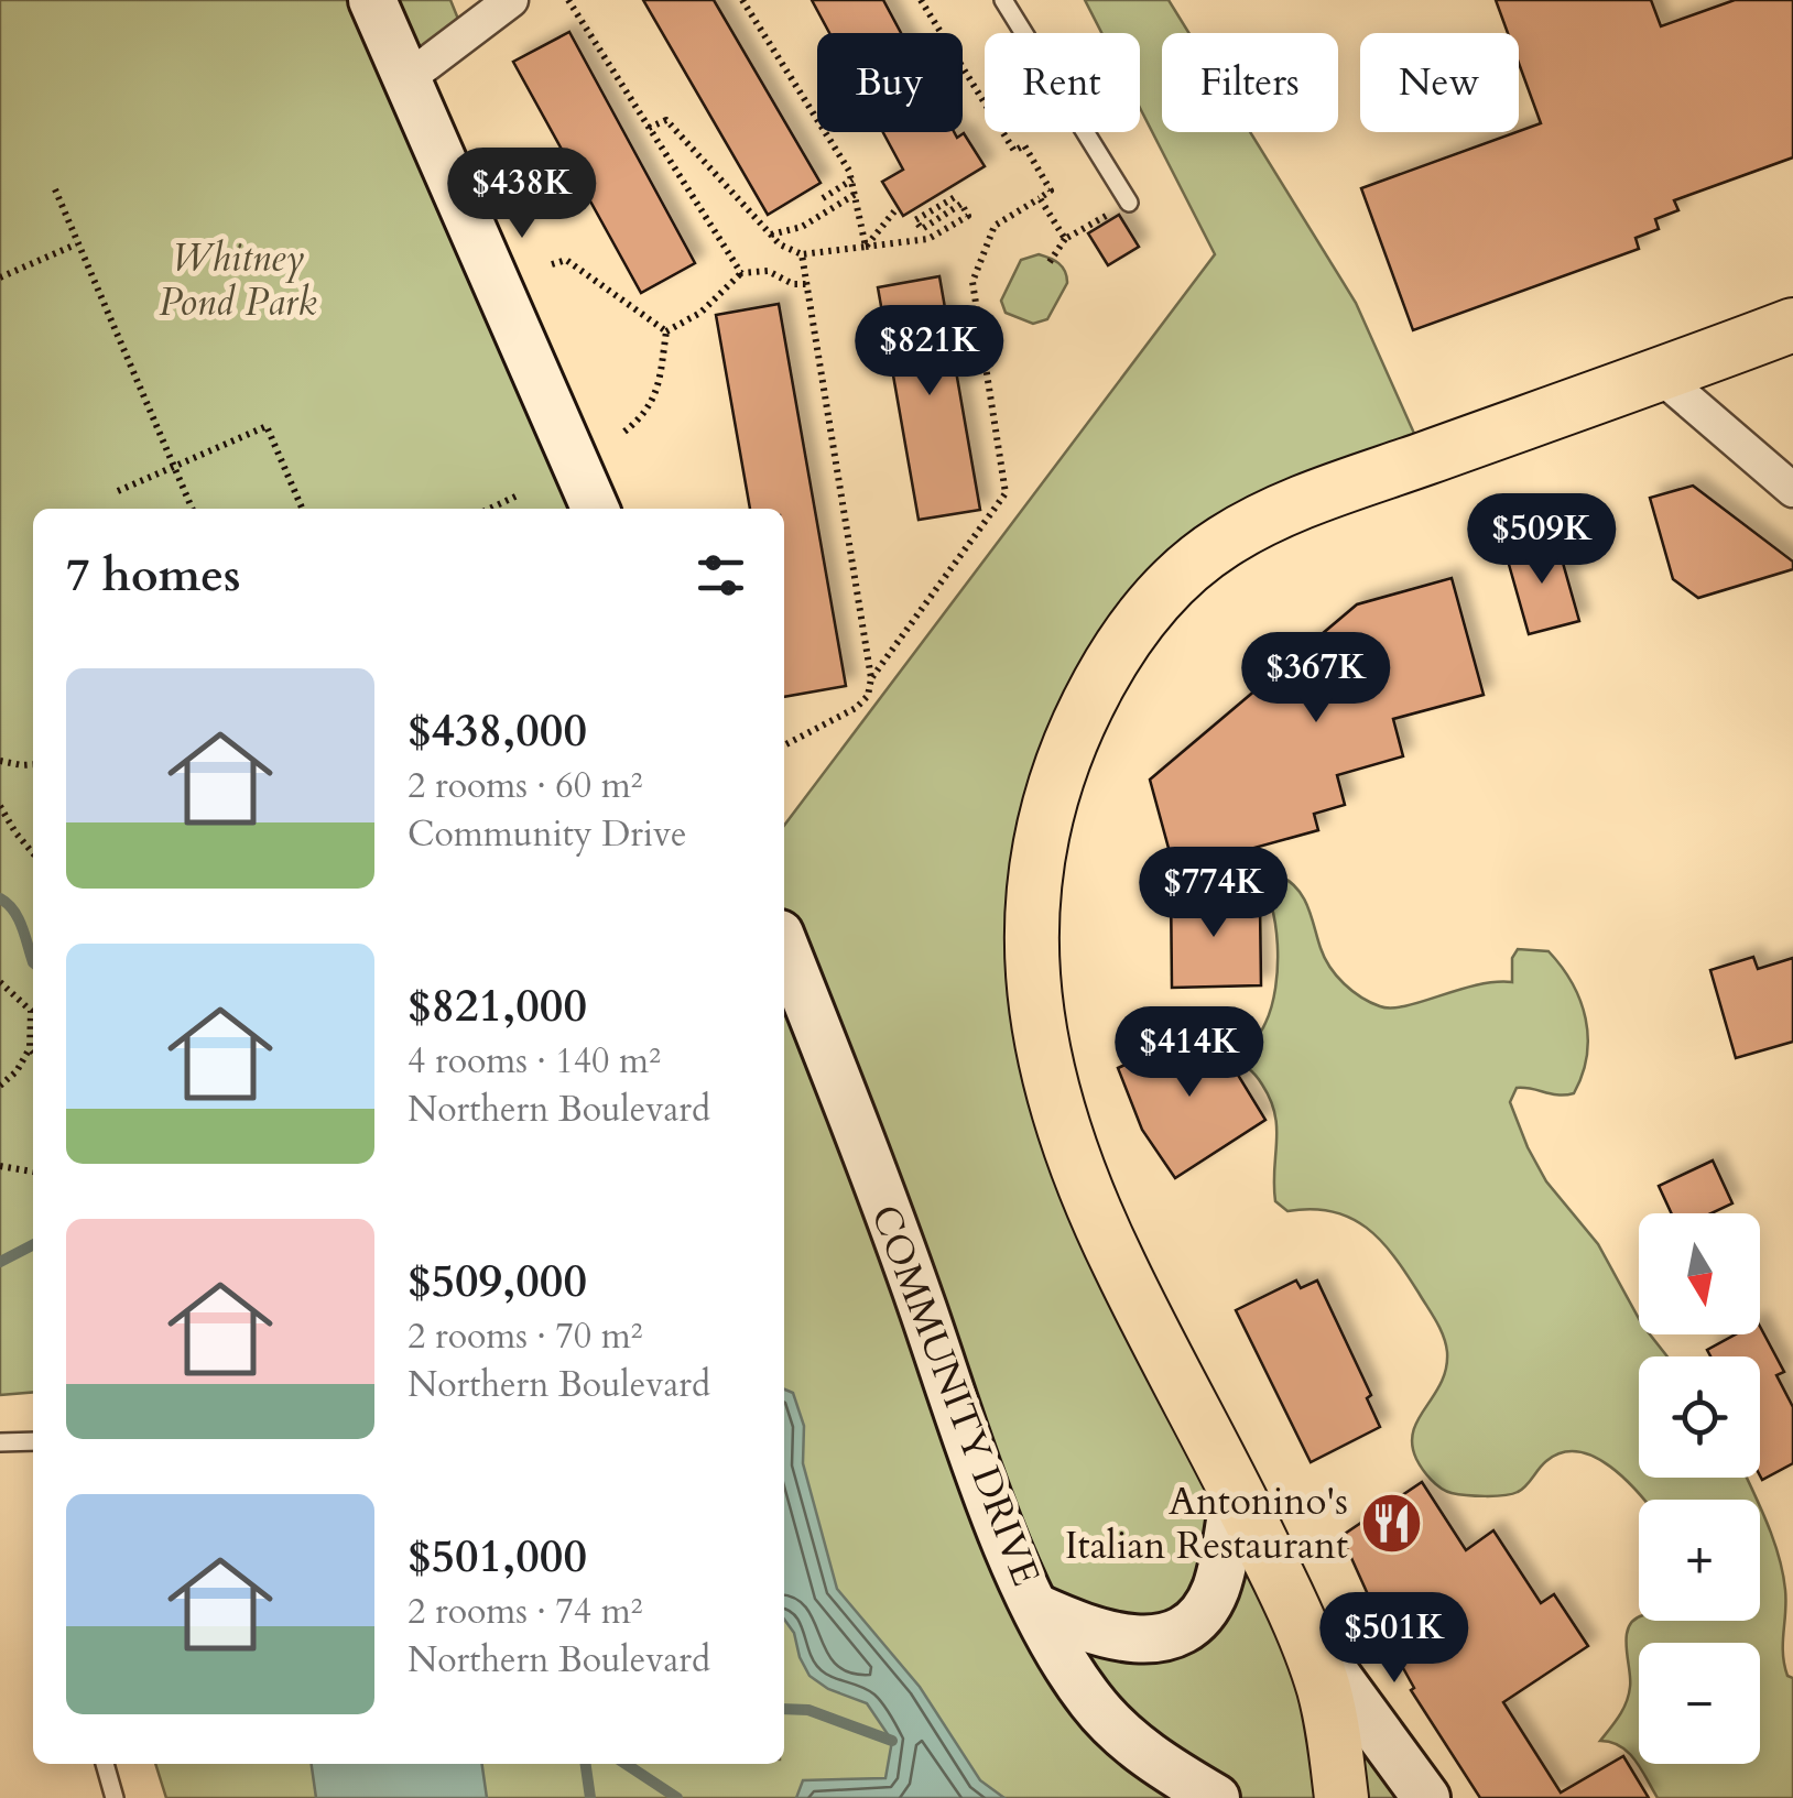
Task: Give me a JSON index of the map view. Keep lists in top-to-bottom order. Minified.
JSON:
{"streets":{"main road":["COMMUNITY DRIVE"]},"parks":["Whitney Pond Park"],"places":{"restaurant":["Antonino's Italian Restaurant"]},"north":"bottom","page":{"chip":["Buy","Rent","Filters","New"],"price":["$438K","$821K","$509K","$367K","$774K","$414K","$501K"],"heading":"7 homes","list":[{"name":"$438,000","note":"2 rooms · 60 m² · Community Drive"},{"name":"$821,000","note":"4 rooms · 140 m² · Northern Boulevard"},{"name":"$509,000","note":"2 rooms · 70 m² · Northern Boulevard"},{"name":"$501,000","note":"2 rooms · 74 m² · Northern Boulevard"}],"map_buttons":["+","−"]}}
